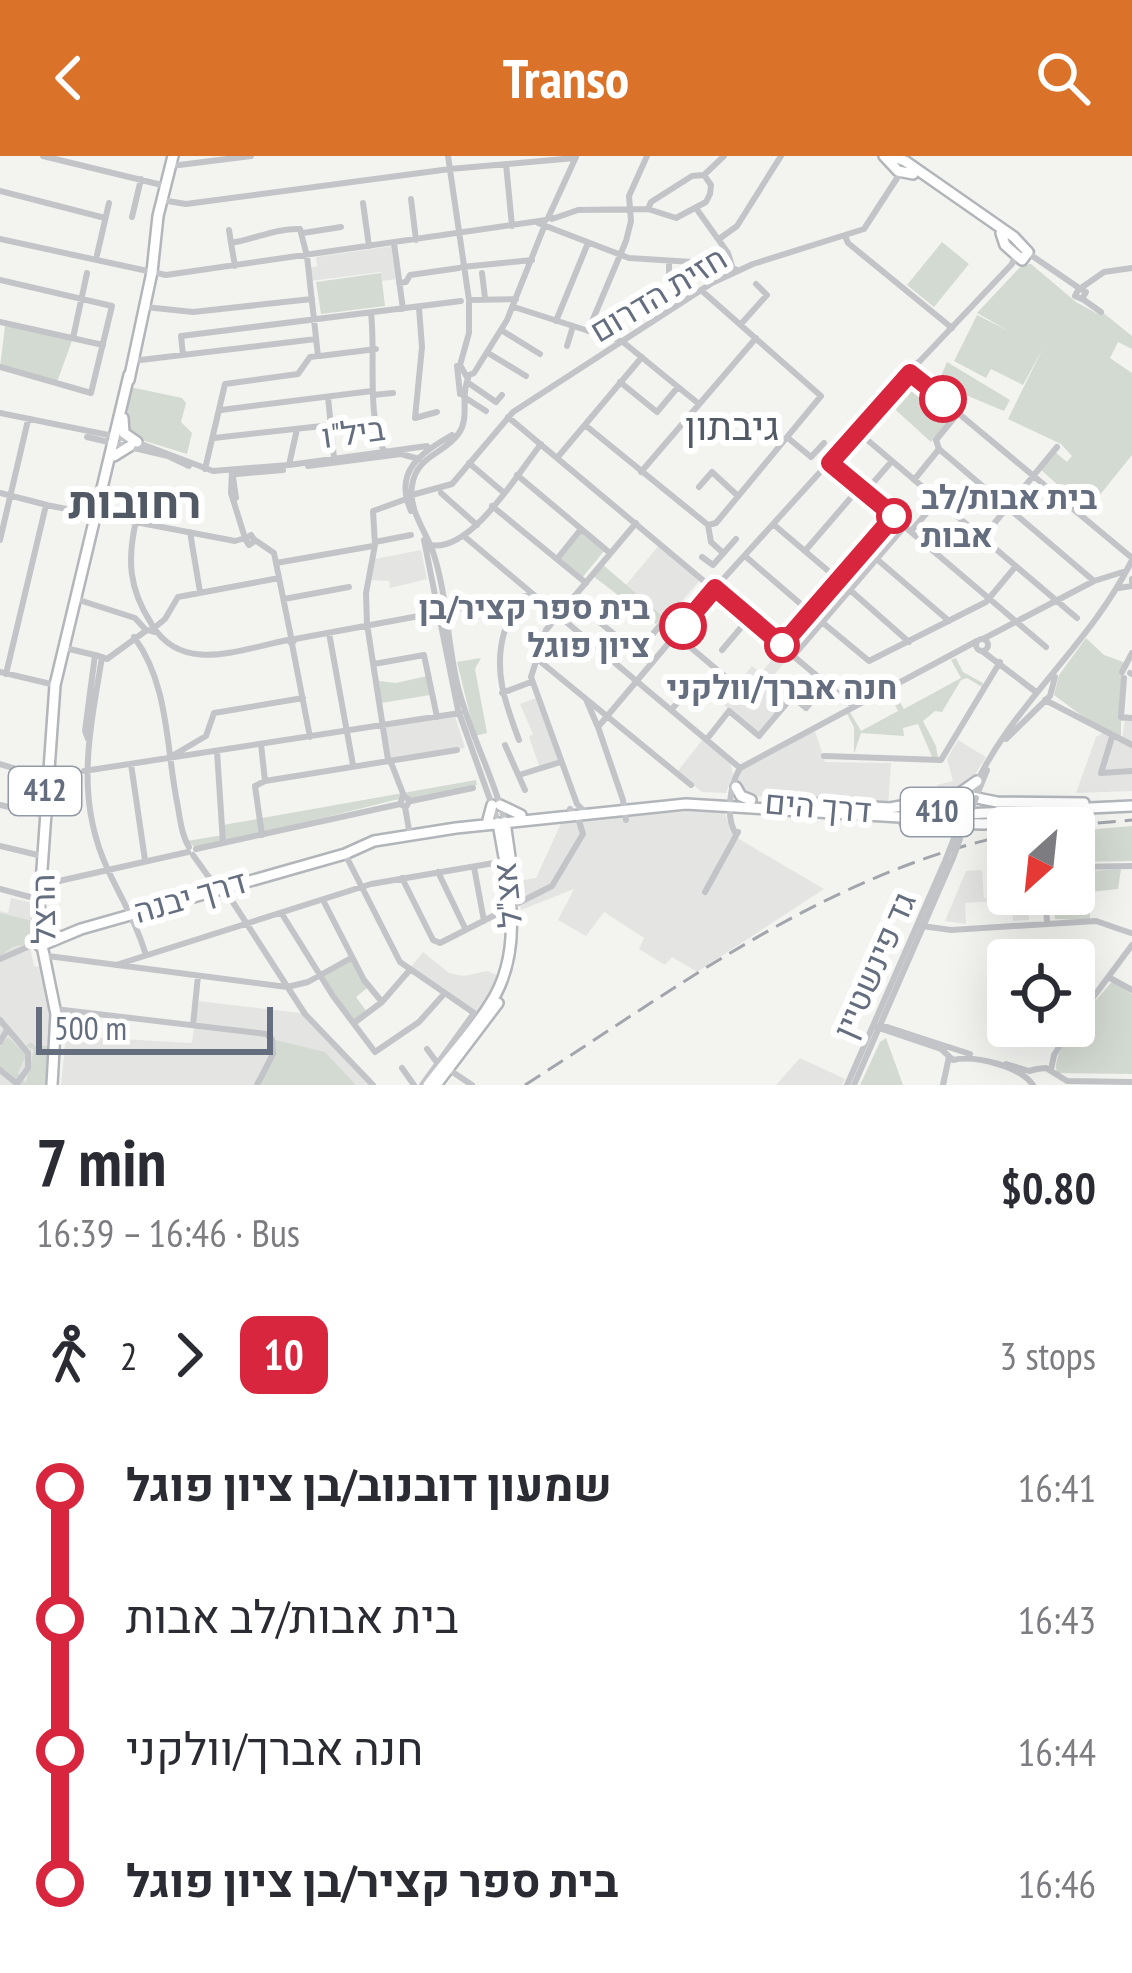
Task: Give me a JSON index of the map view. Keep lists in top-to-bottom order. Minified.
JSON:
{"streets":{"main road":["412","דרך הים","410","אצ\"ל","דרך יבנה","הרצל"],"street":["חזית הדרום","ביל\"ו","גד פינשטיין"]},"crossings":[["דרך הים","אצ\"ל"],["דרך הים","דרך יבנה"],["אצ\"ל","דרך יבנה"],["דרך יבנה","הרצל"]],"districts":["גיבתון","רחובות"],"places":["בית אבות/לב אבות","בית ספר קציר/בן ציון פוגל","חנה אברך/וולקני"],"lines":["bus line 10"],"scale_bar":"500 m","north":"bottom left","page":{"header":"Transo","scale":"500 m","heading":["7 min","16:39 – 16:46 · Bus","$0.80"],"legs":["2","10","3 stops"],"list":[{"name":"שמעון דובנוב/בן ציון פוגל","value":"16:41"},{"name":"בית אבות/לב אבות","value":"16:43"},{"name":"חנה אברך/וולקני","value":"16:44"},{"name":"בית ספר קציר/בן ציון פוגל","value":"16:46"}]}}
